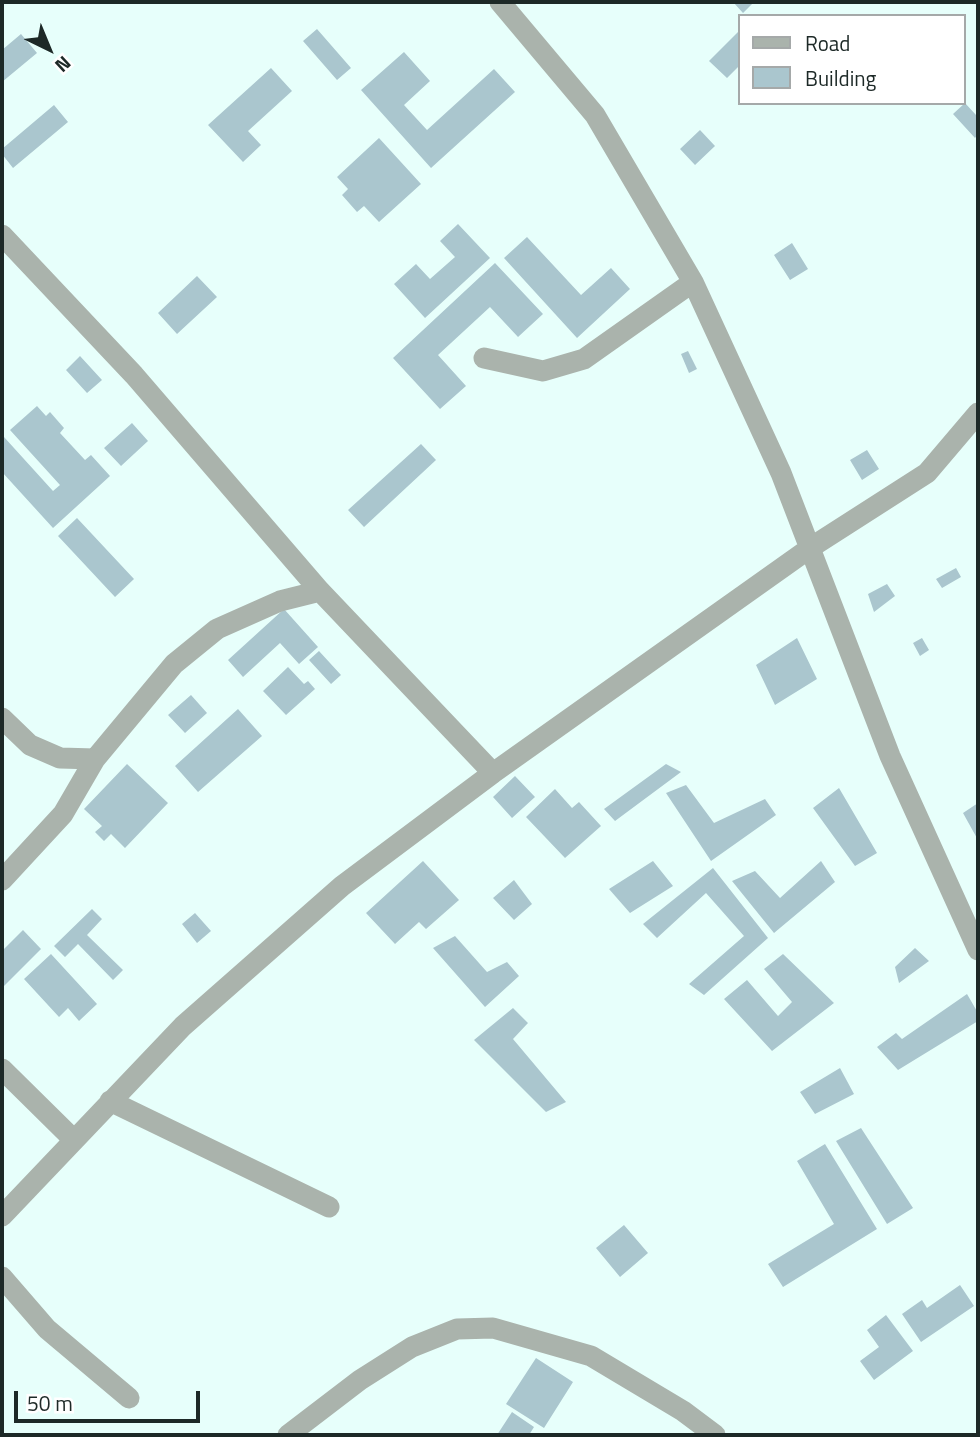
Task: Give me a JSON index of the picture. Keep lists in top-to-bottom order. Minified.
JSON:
{"legend":["Road","Building"],"scale_bar":"50 m","north":"bottom right"}
